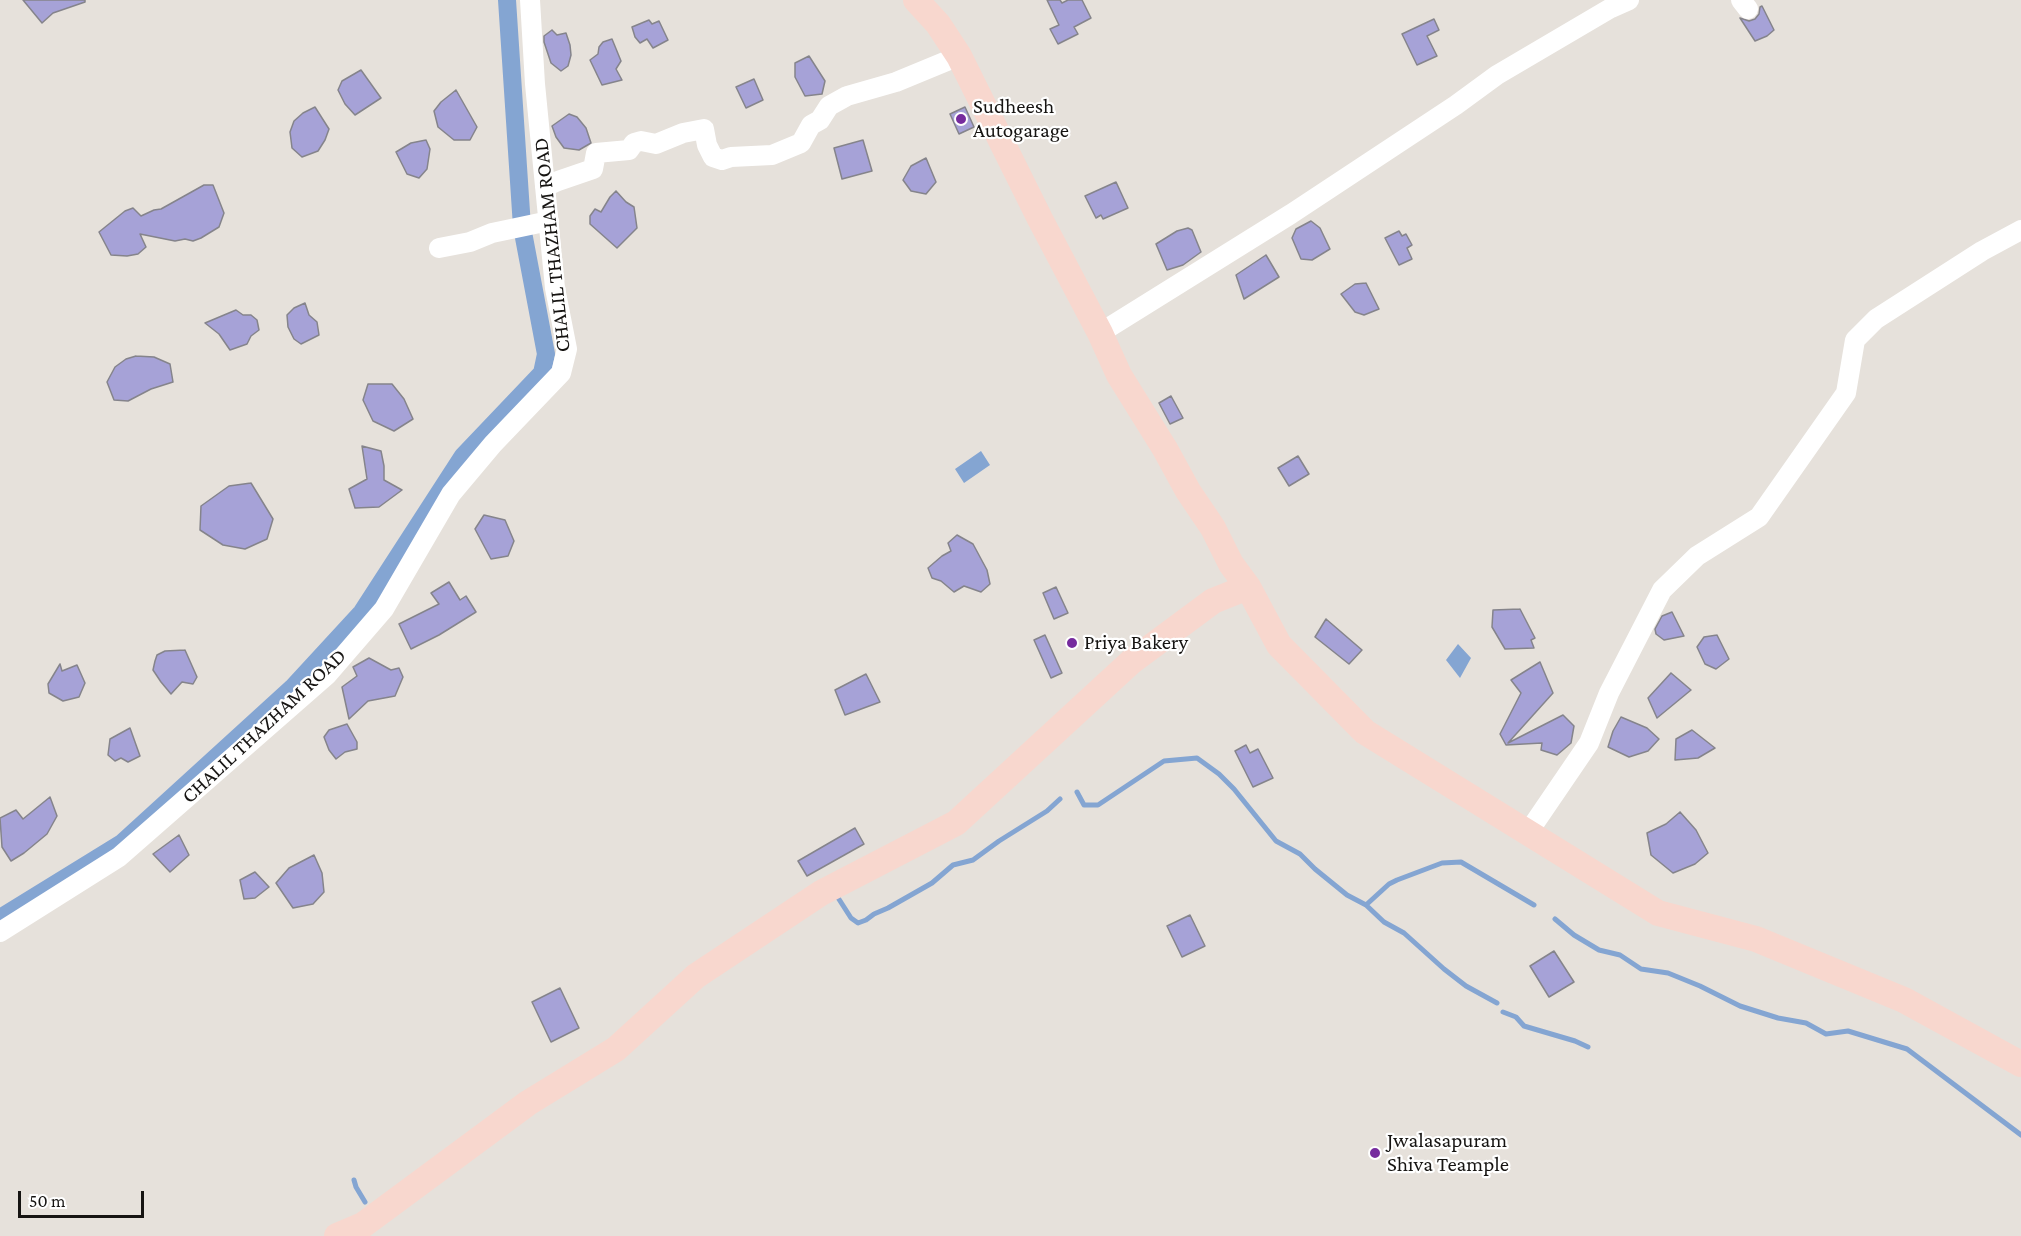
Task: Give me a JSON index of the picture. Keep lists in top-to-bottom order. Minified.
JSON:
{"streets":{"street":["CHALIL THAZHAM ROAD"]},"places":["Sudheesh Autogarage","Priya Bakery","Jwalasapuram Shiva Teample"],"scale_bar":"50 m"}
